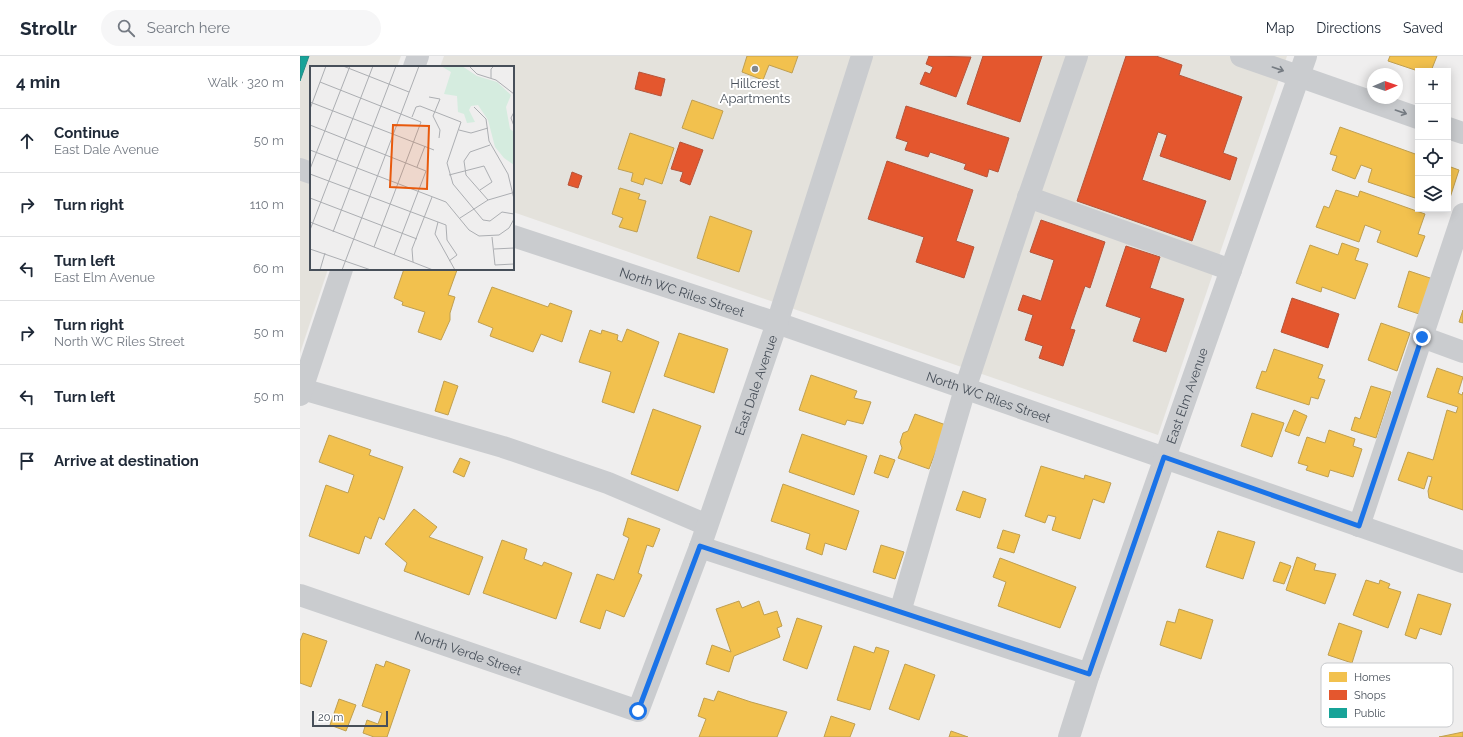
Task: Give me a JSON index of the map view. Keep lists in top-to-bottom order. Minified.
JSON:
{"streets":{"street":["North WC Riles Street","East Dale Avenue","East Elm Avenue","North Verde Street"]},"crossings":[["North WC Riles Street","East Dale Avenue"],["North WC Riles Street","East Elm Avenue"],["East Dale Avenue","North Verde Street"]],"places":["Hillcrest Apartments"],"legend":["Homes","Shops","Public"],"scale_bar":"20 m","north":"right","page":{"header":"Strollr","search":"Search here","nav":["Map","Directions","Saved"],"heading":["4 min","Walk · 320 m"],"map_buttons":["+","−"],"list":[["Continue","East Dale Avenue","50 m"],["Turn right","110 m"],["Turn left","East Elm Avenue","60 m"],["Turn right","North WC Riles Street","50 m"],["Turn left","50 m"],"Arrive at destination"],"scale":"20 m"}}
